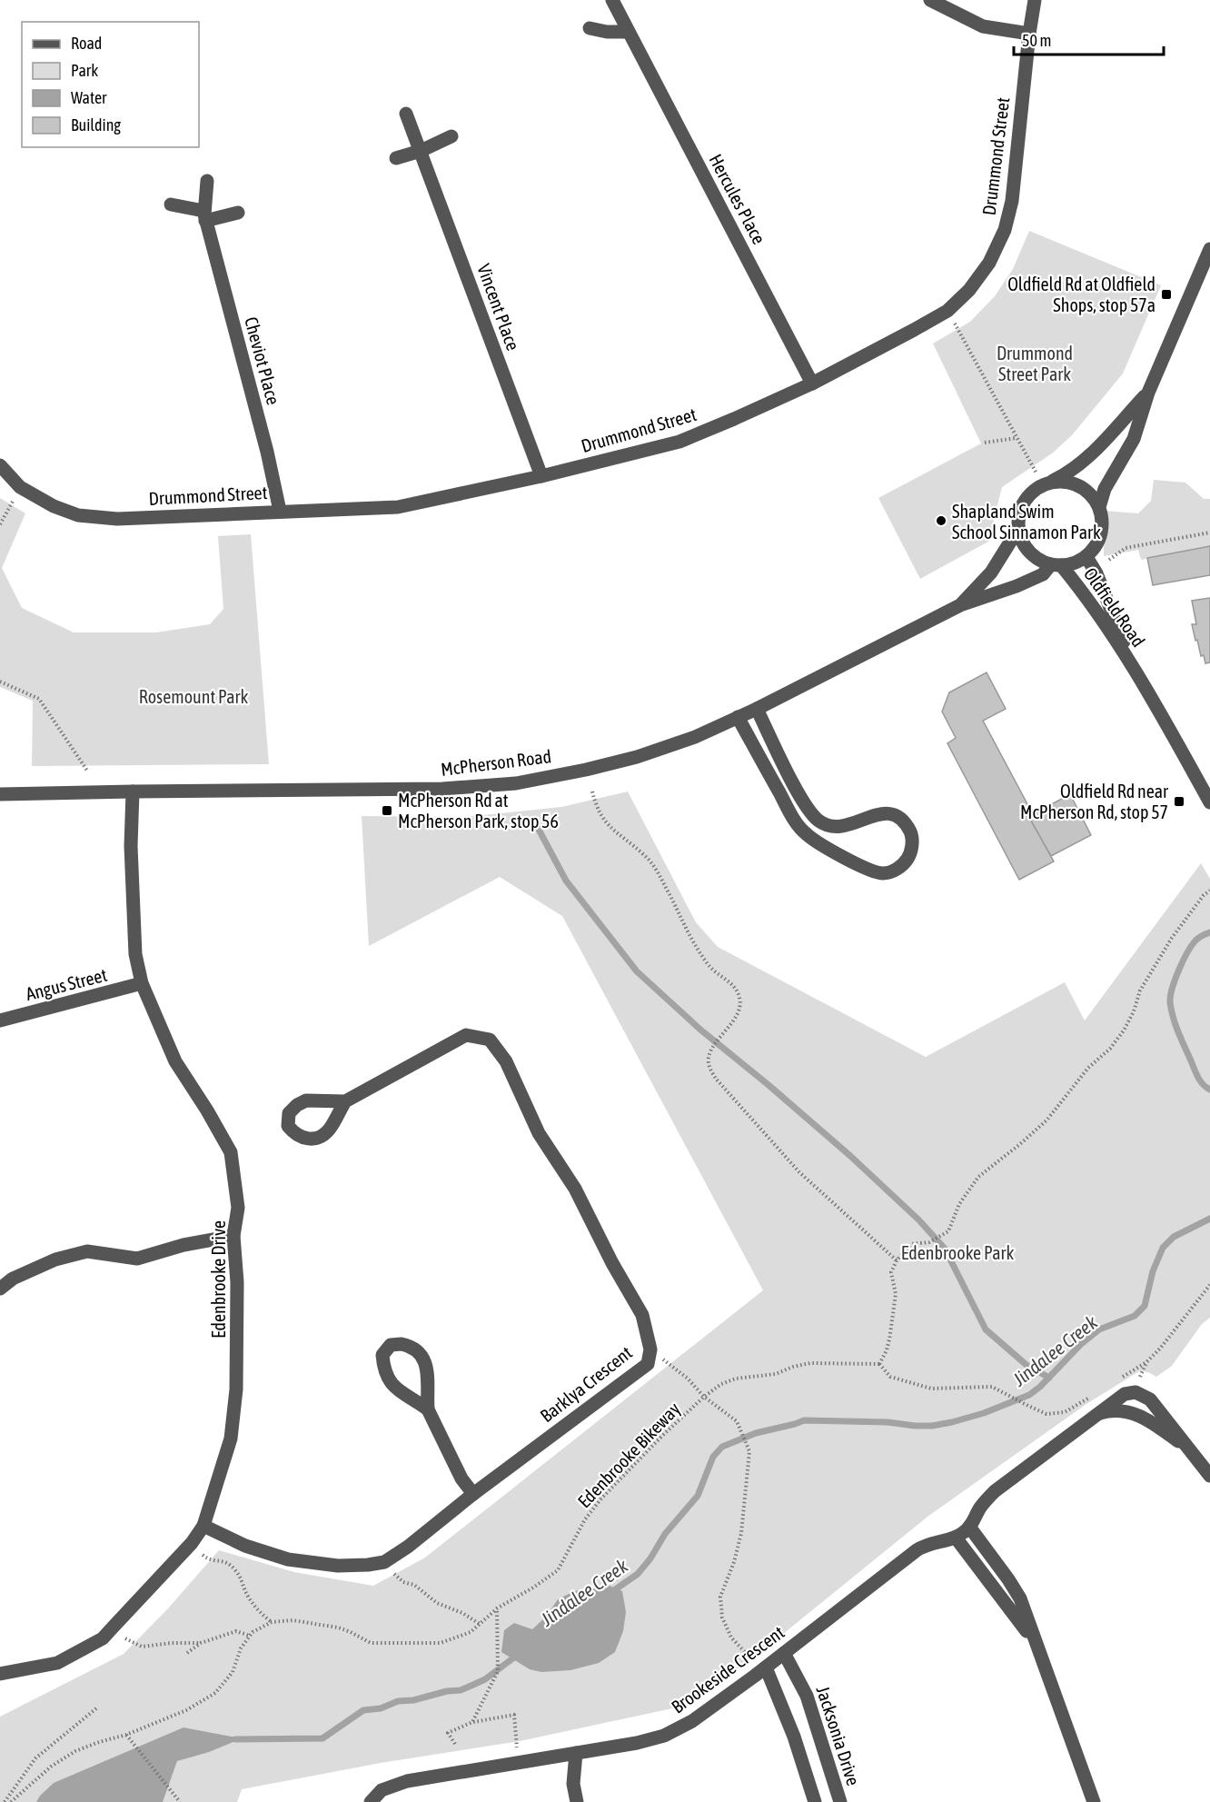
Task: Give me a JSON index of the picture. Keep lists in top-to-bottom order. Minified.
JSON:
{"streets":{"street":["Drummond Street","Hercules Place","Vincent Place","Cheviot Place","Oldfield Road","McPherson Road","Angus Street","Edenbrooke Drive","Barklya Crescent","Brookeside Crescent","Jacksonia Drive"],"path":["Edenbrooke Bikeway"]},"crossings":[["Drummond Street","Hercules Place"],["Drummond Street","Vincent Place"],["Drummond Street","Cheviot Place"],["McPherson Road","Edenbrooke Drive"],["Angus Street","Edenbrooke Drive"],["Edenbrooke Drive","Barklya Crescent"],["Brookeside Crescent","Jacksonia Drive"]],"water":["Jindalee Creek"],"parks":["Drummond Street Park","Rosemount Park","Edenbrooke Park"],"places":{"transit":["Oldfield Rd at Oldfield Shops, stop 57a","Oldfield Rd near McPherson Rd, stop 57","McPherson Rd at McPherson Park, stop 56"],"other":["Shapland Swim School Sinnamon Park"]},"legend":["Road","Park","Water","Building"],"scale_bar":"50 m"}
